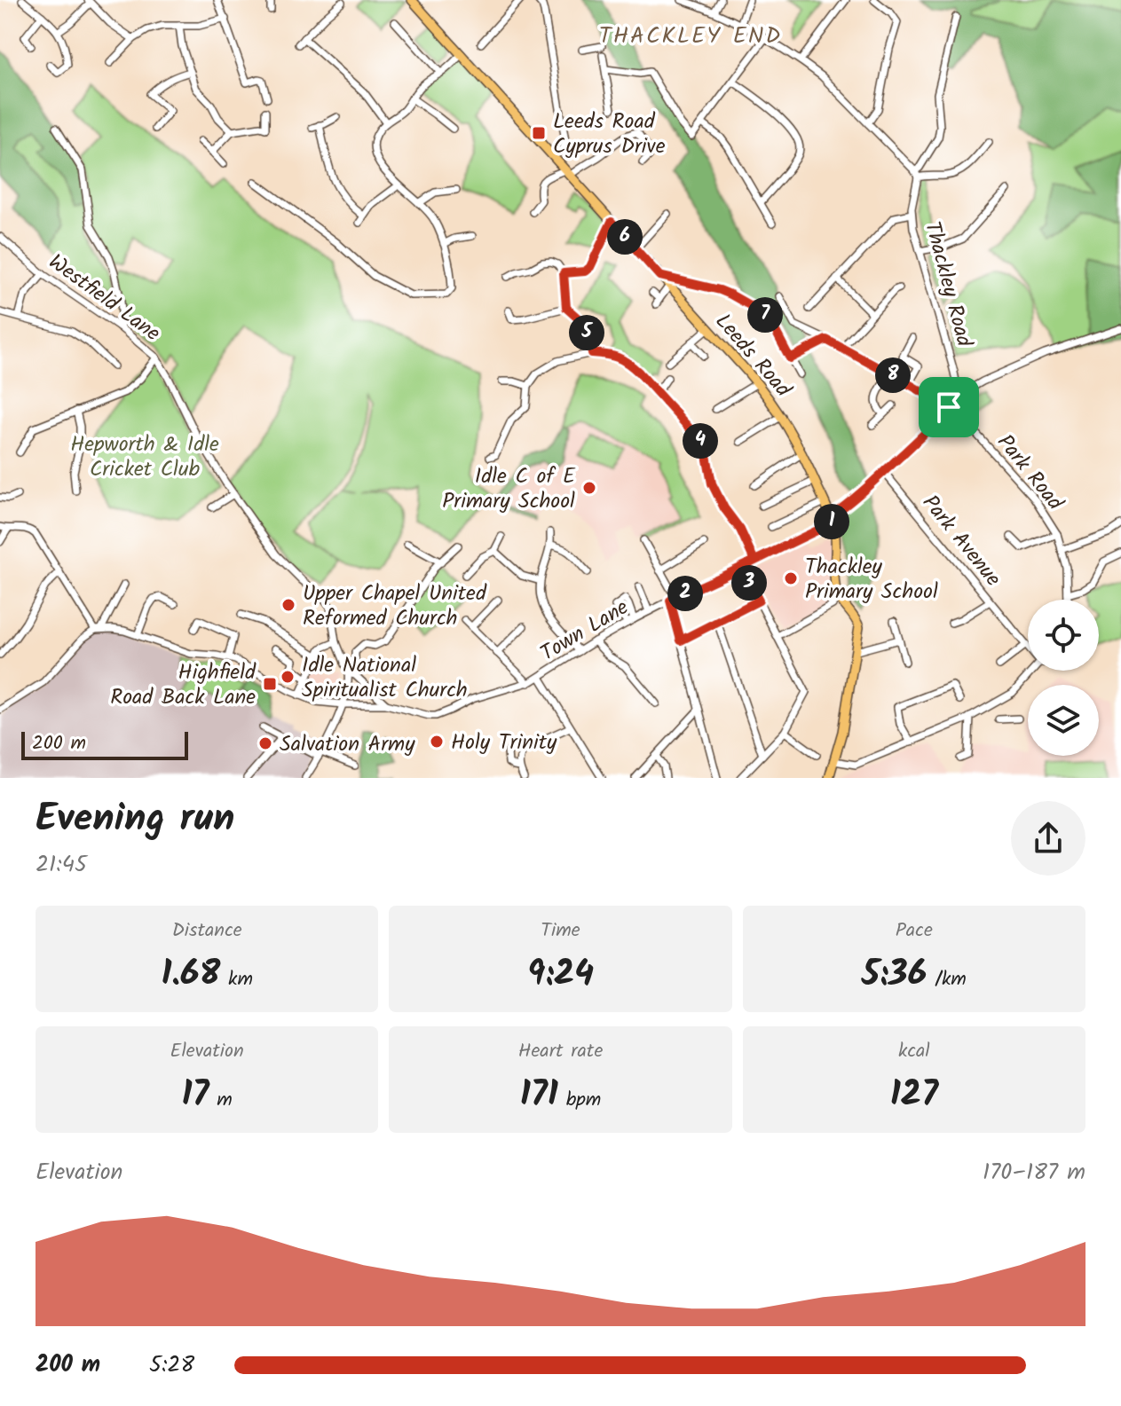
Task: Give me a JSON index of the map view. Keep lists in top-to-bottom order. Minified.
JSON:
{"streets":{"main road":["Leeds Road"],"street":["Thackley Road","Westfield Lane","Park Road","Park Avenue","Town Lane"]},"crossings":[["Westfield Lane","Town Lane"],["Leeds Road","Town Lane"]],"districts":["THACKLEY END"],"parks":["Hepworth & Idle Cricket Club"],"places":{"transit":["Leeds Road Cyprus Drive","Highfield Road Back Lane"],"other":["Idle C of E Primary School","Thackley Primary School","Upper Chapel United Reformed Church","Idle National Spiritualist Church","Holy Trinity","Salvation Army"]},"scale_bar":"200 m","page":{"pins":["6","7","5","8","4","1","3","2"],"scale":"200 m","heading":["Evening run","21:45"],"stats":[["Distance","1.68 km"],["Time","9:24"],["Pace","5:36 /km"],["Elevation","17 m"],["Heart rate","171 bpm"],["kcal","127"]],"chart":["Elevation","170–187 m"],"list":[{"name":"200 m","note":"5:28"}]}}
